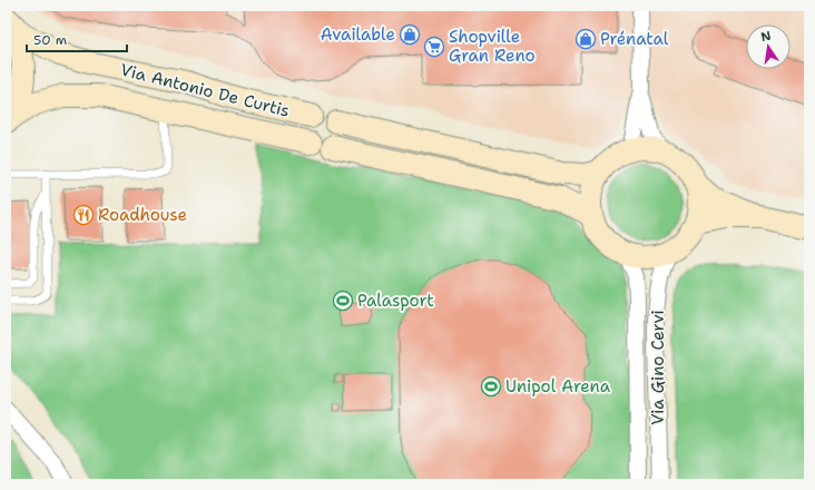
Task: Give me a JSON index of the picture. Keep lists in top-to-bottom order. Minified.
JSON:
{"streets":{"street":["Via Antonio De Curtis","Via Gino Cervi"]},"places":{"shop":["Available","Prénatal"],"supermarket":["Shopville Gran Reno"],"restaurant":["Roadhouse"],"sports":["Palasport","Unipol Arena"]},"scale_bar":"50 m","north":"top"}
